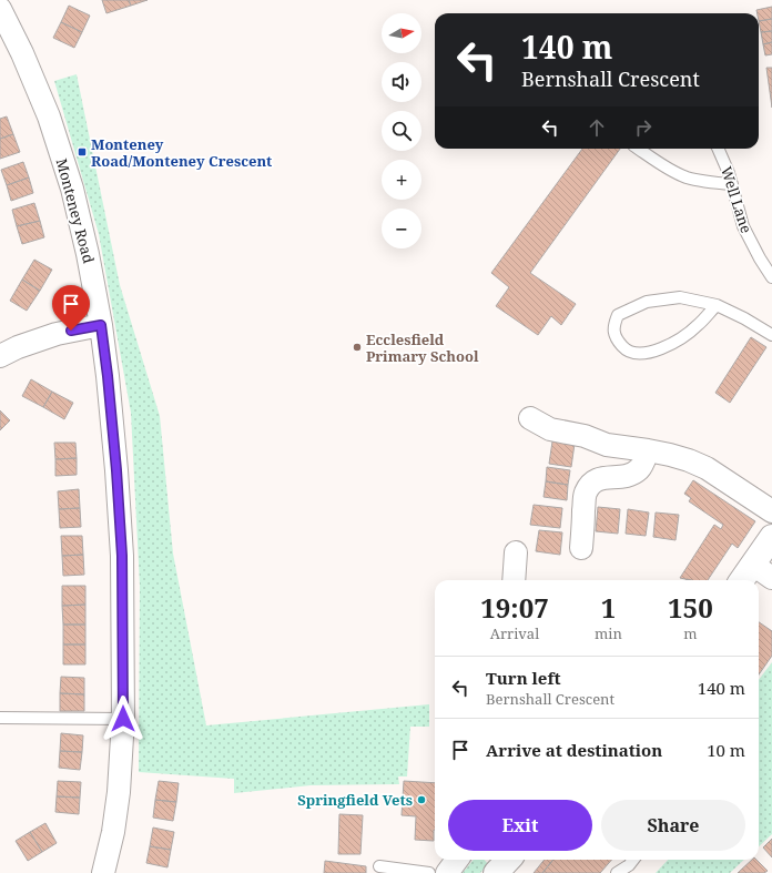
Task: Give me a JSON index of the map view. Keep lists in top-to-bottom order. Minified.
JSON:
{"streets":{"street":["Monteney Road"],"lane":["Well Lane"]},"places":{"transit":["Monteney Road/Monteney Crescent"],"other":["Ecclesfield Primary School","Springfield Vets"]},"north":"right","page":{"map_buttons":["+","−"],"turn":["140 m","Bernshall Crescent"],"eta":["19:07","Arrival","1","min","150","m"],"list":[{"name":"Turn left","note":"Bernshall Crescent","value":"140 m"},{"name":"Arrive at destination","value":"10 m"}],"buttons":["Exit","Share"]}}
